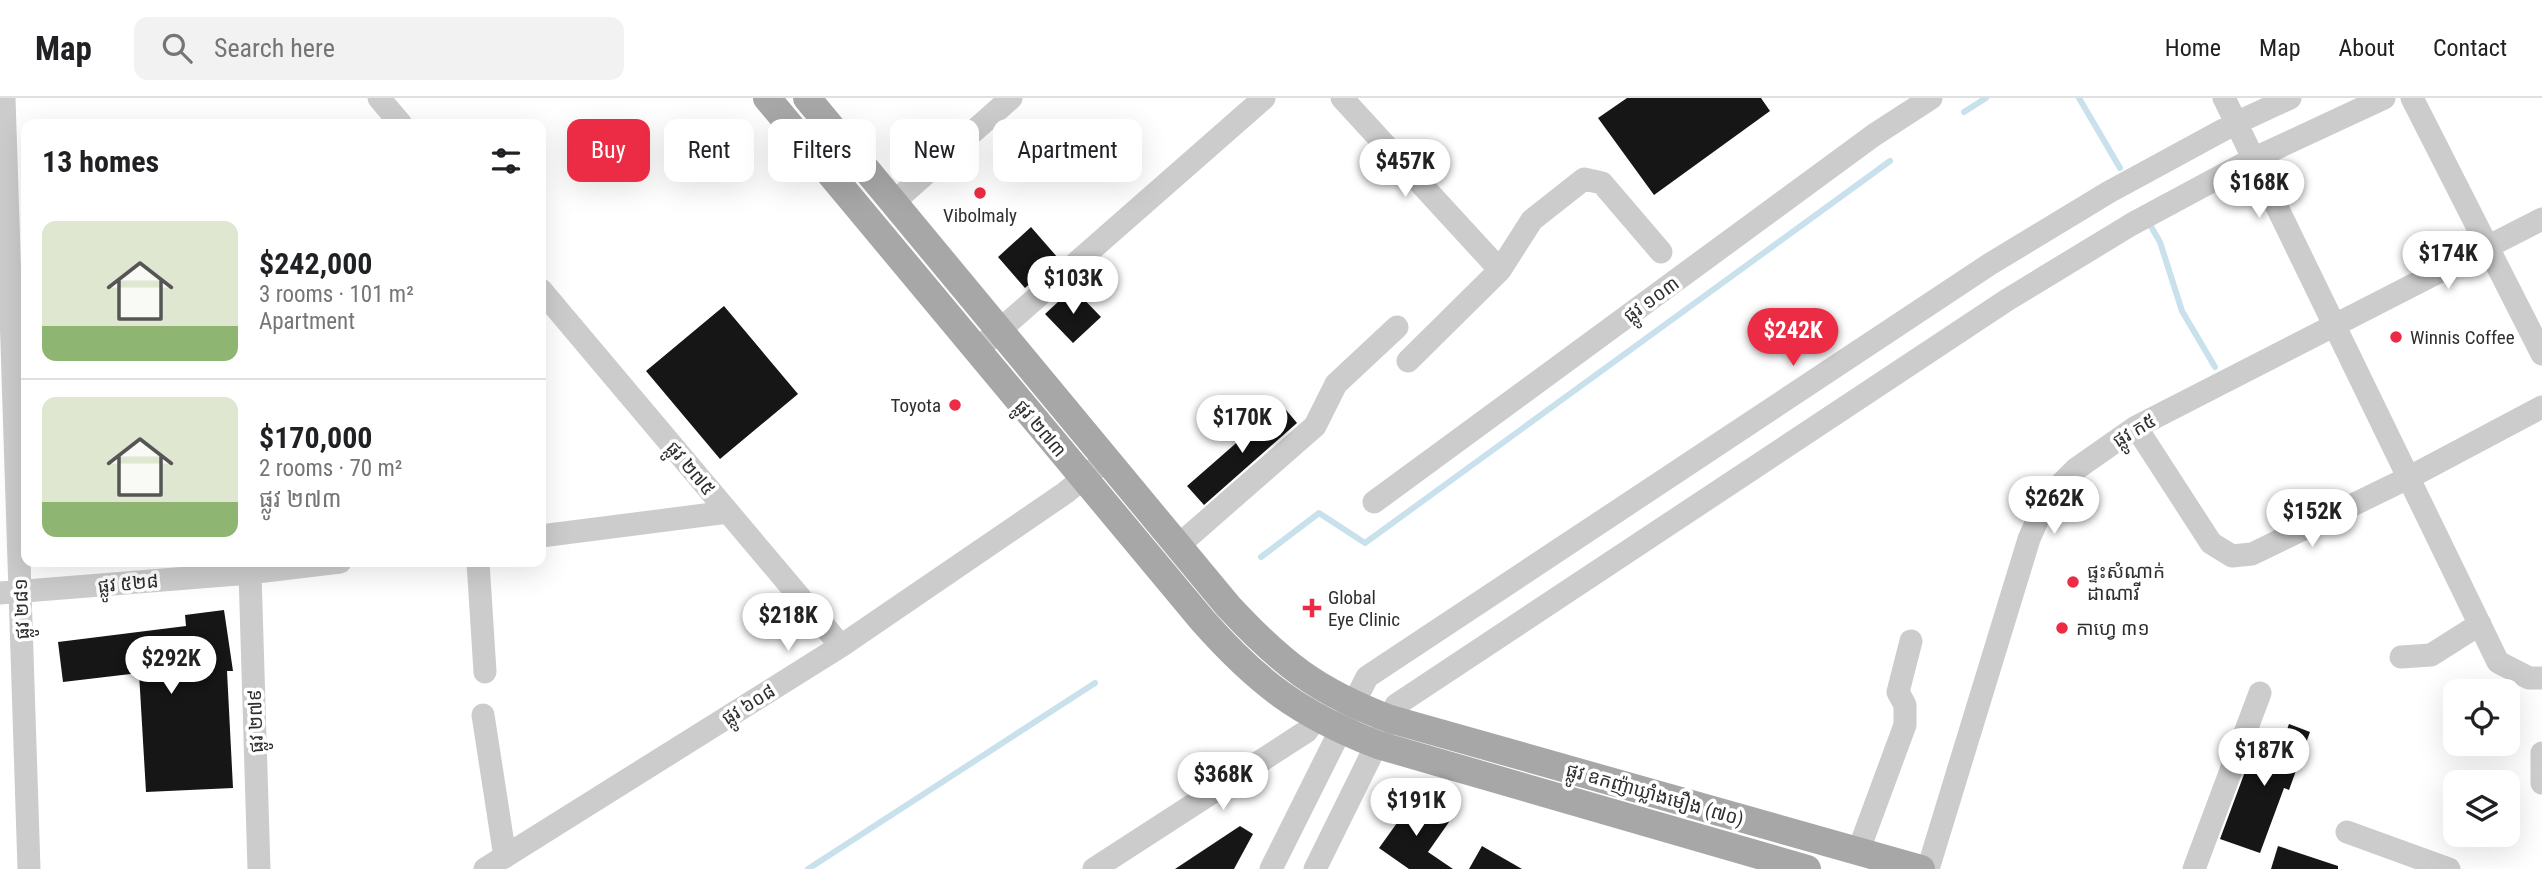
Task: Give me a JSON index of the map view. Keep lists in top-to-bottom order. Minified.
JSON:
{"streets":{"main road":["ផ្លូវ ២៧៣","ផ្លូវ ឧកញ៉ាឃ្លាំងមឿង (៧០)"],"street":["ផ្លូវ ១០៣","ផ្លូវ ក៥","ផ្លូវ ២៧៥","ផ្លូវ ៥២៨","ផ្លូវ ២៨១","ផ្លូវ ៦០៨","ផ្លូវ ២៧៩"]},"crossings":[["ផ្លូវ ២៧៣","ផ្លូវ ៦០៨"],["ផ្លូវ ២៧៣","ផ្លូវ ឧកញ៉ាឃ្លាំងមឿង (៧០)"],["ផ្លូវ ២៧៥","ផ្លូវ ៦០៨"],["ផ្លូវ ៥២៨","ផ្លូវ ២៨១"],["ផ្លូវ ៥២៨","ផ្លូវ ២៧៩"]],"places":{"other":["Vibolmaly","Winnis Coffee","Toyota","ផ្ទះសំណាក់ ដាណាវី","កាហ្វេ ៣១"],"health":["Global Eye Clinic"]},"page":{"header":"Map","search":"Search here","nav":["Home","Map","About","Contact"],"chip":["Buy","Rent","Filters","New","Apartment"],"heading":"13 homes","price":["$457K","$168K","$174K","$103K","$242K","$170K","$262K","$152K","$218K","$292K","$187K","$368K","$191K"],"list":[{"name":"$242,000","note":"3 rooms · 101 m² · Apartment"},{"name":"$170,000","note":"2 rooms · 70 m² · ផ្លូវ ២៧៣"}]}}
